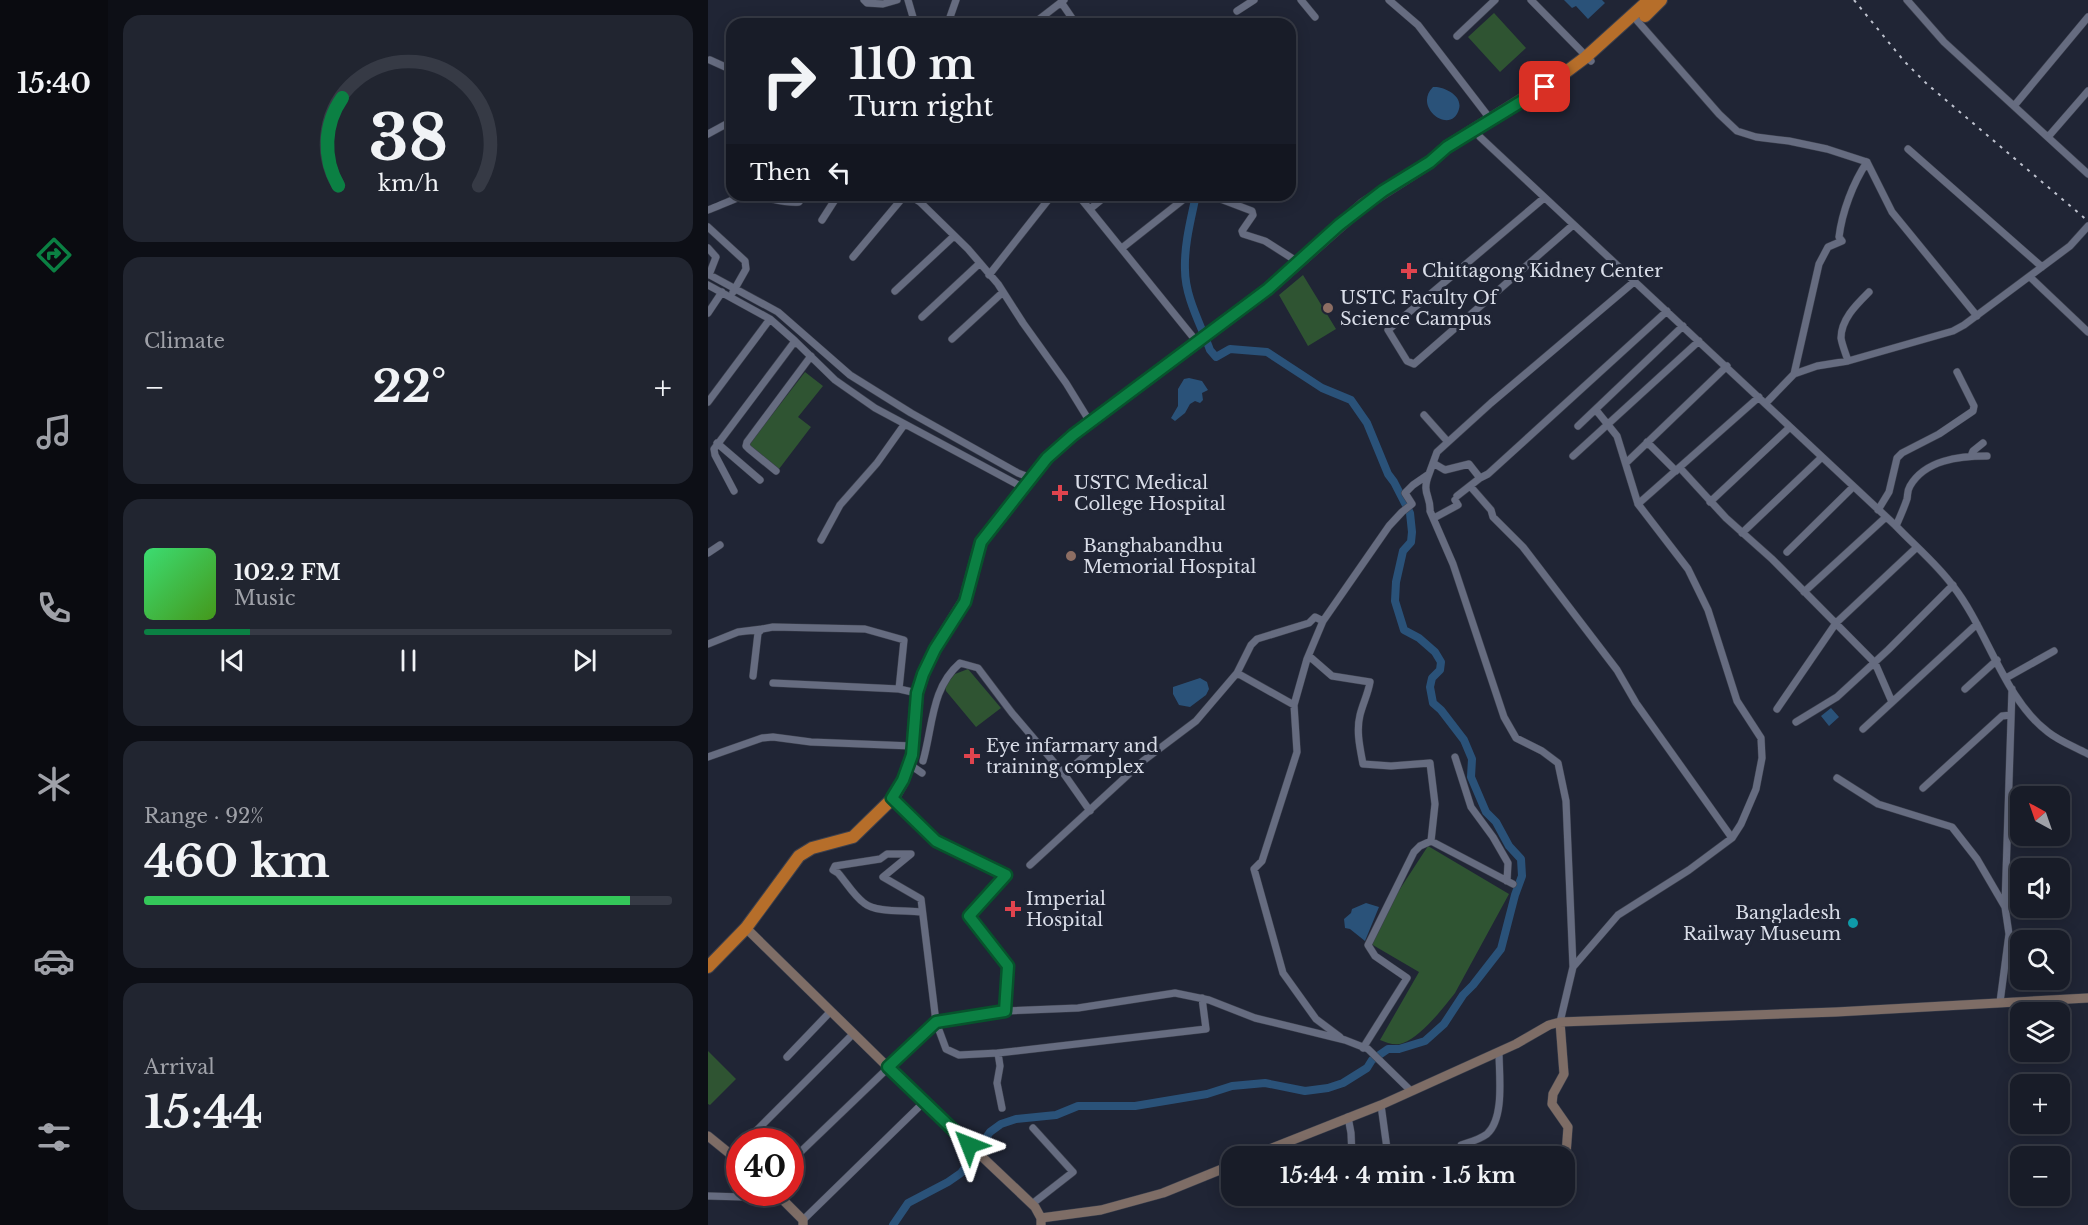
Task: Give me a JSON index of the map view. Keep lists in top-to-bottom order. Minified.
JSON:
{"places":{"health":["Chittagong Kidney Center","USTC Medical College Hospital","Eye infarmary and training complex","Imperial Hospital"],"other":["USTC Faculty Of Science Campus","Banghabandhu Memorial Hospital","Bangladesh Railway Museum"]},"north":"top left","page":{"tabs":"15:40","turn":["110 m","Turn right"],"then":"Then","tile":["Climate",["Range · 92%","460 km"],["Arrival","15:44"]],"heat":["−","22°","+"],"song":["102.2 FM","Music"],"map_buttons":["+","−"],"limit":"40","trip":"15:44 · 4 min · 1.5 km","gauge":["38","km/h"]}}
